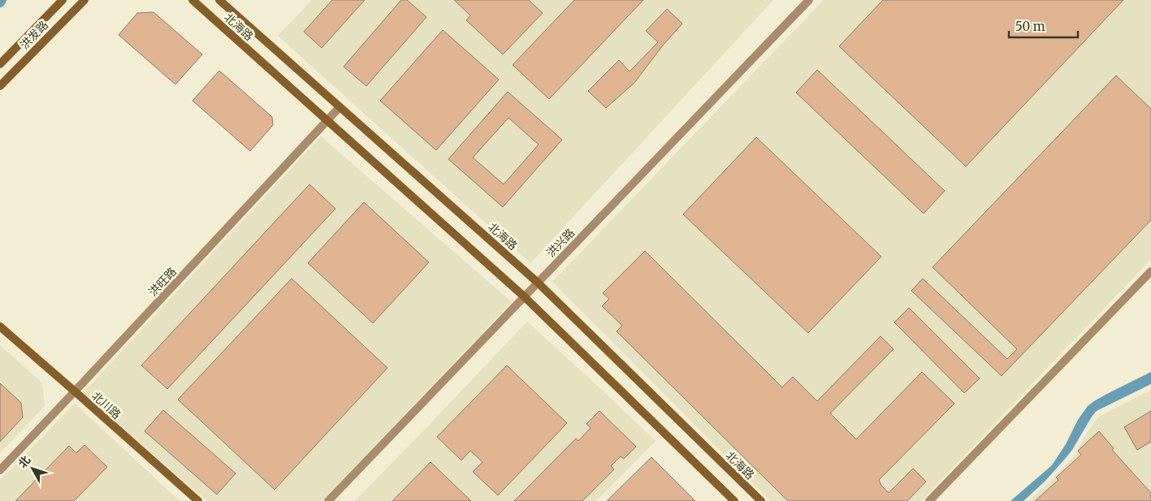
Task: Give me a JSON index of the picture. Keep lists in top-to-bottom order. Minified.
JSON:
{"streets":{"street":["北海路","洪发路","洪兴路","洪旺路","北川路"]},"crossings":[["北海路","洪兴路"],["北海路","洪旺路"],["洪旺路","北川路"]],"scale_bar":"50 m","north":"top left"}
